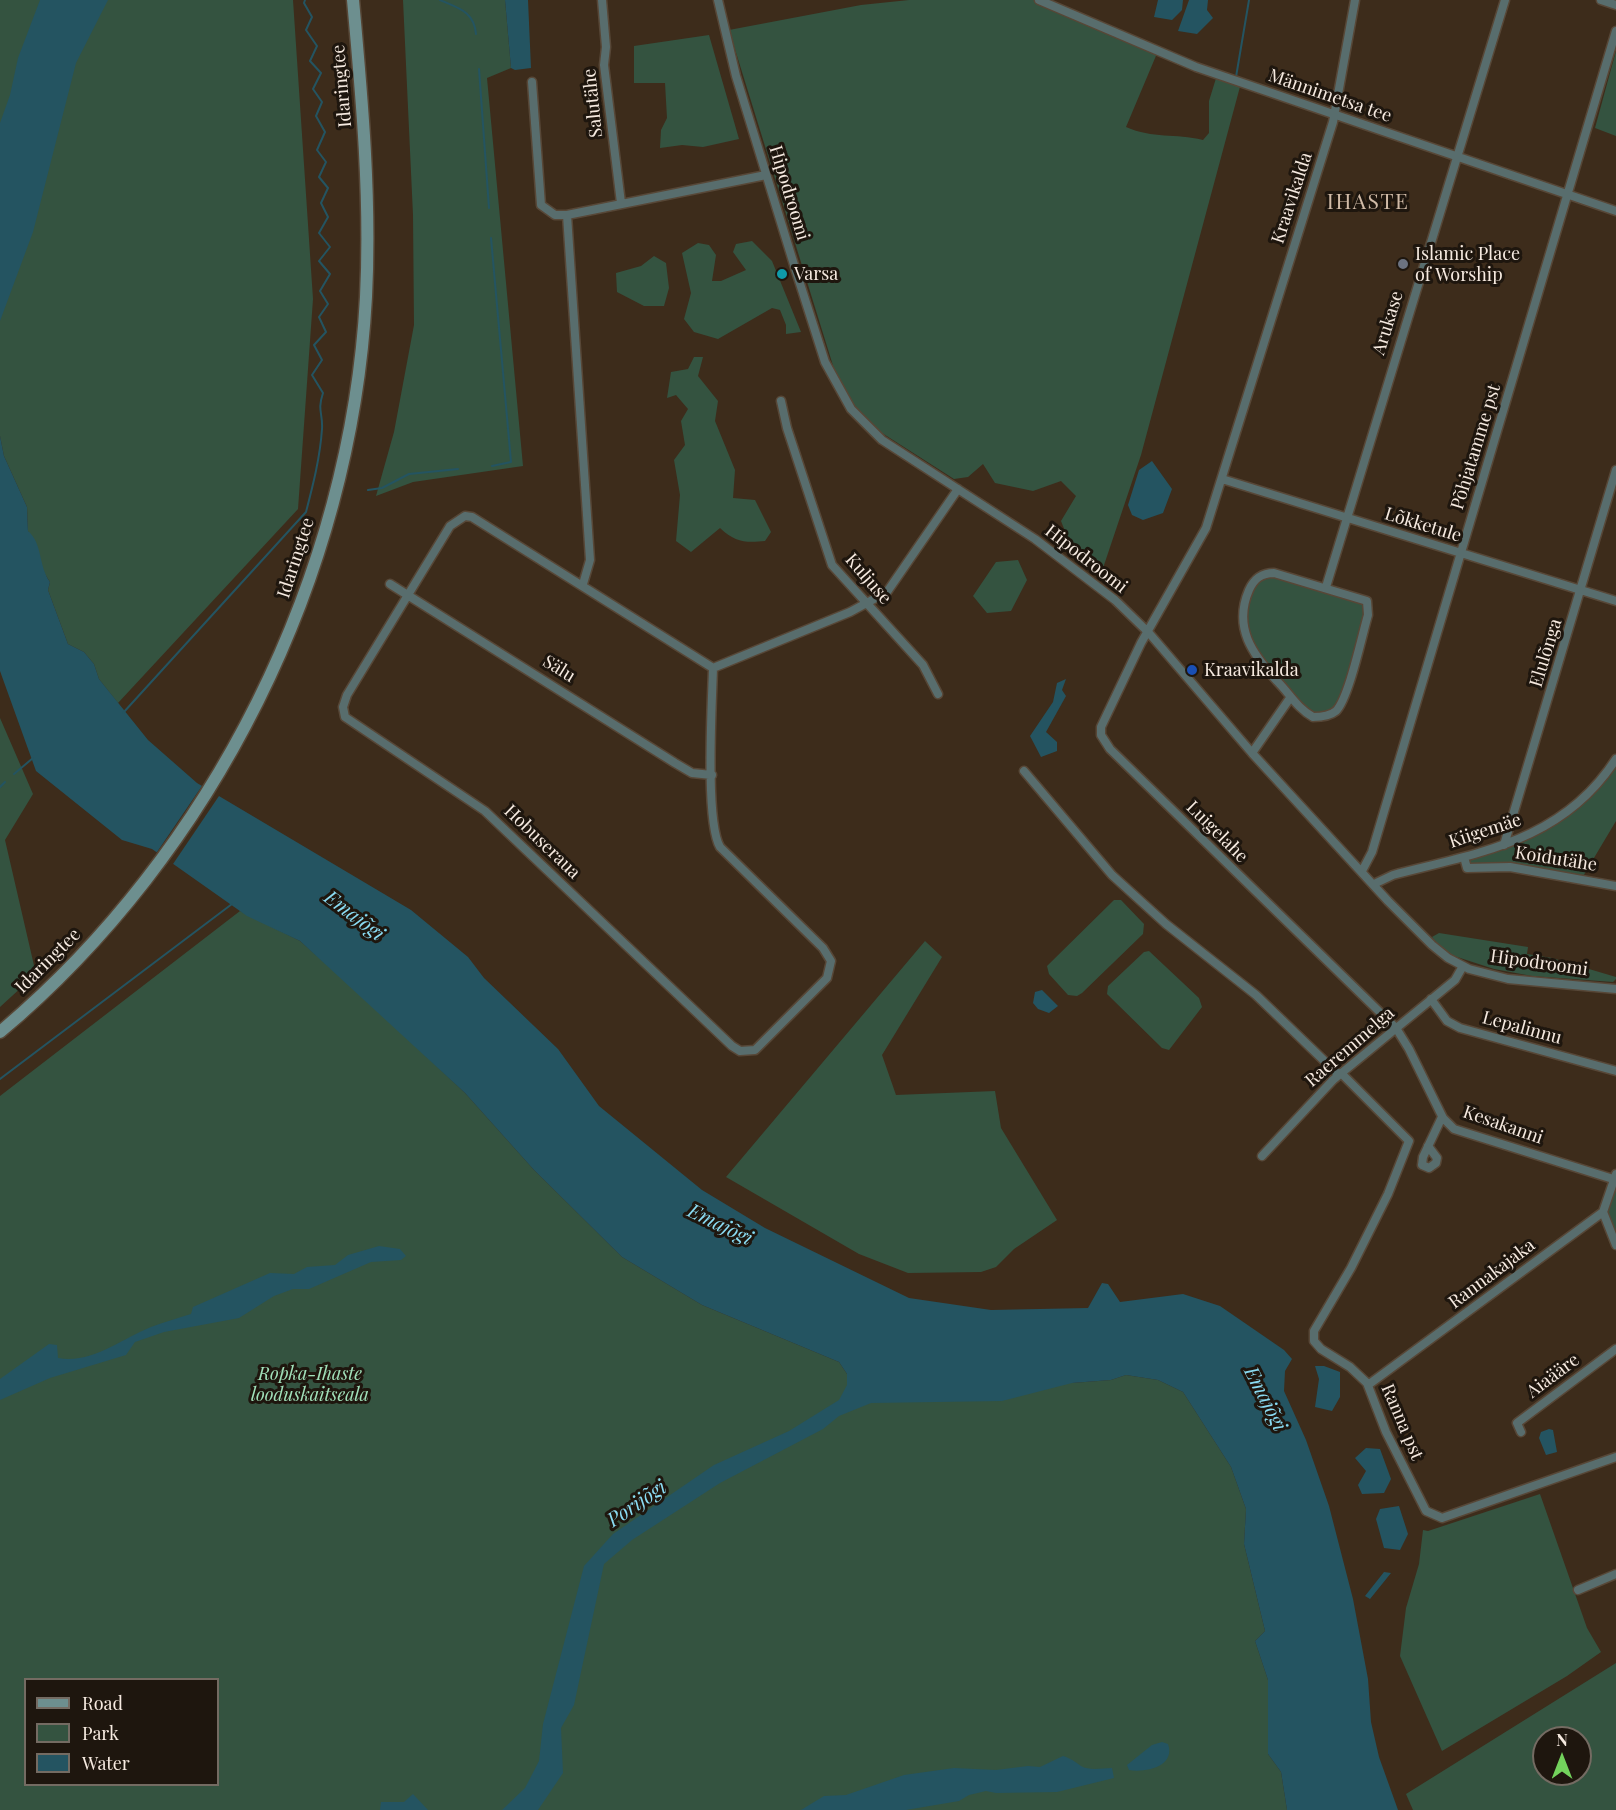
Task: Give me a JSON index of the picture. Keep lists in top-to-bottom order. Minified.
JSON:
{"streets":{"main road":["Idaringtee"],"street":["Männimetsa tee","Salutähe","Hipodroomi","Kraavikalda","Arukase","Põhjatamme pst","Lõkketule","Kuljuse","Elulõnga","Sälu","Kiigemäe","Luigelahe","Hobuseraua","Koidutähe","Lepalinnu","Raeremmelga","Kesakanni","Rannakajaka","Aiaääre","Ranna pst"]},"crossings":[["Männimetsa tee","Kraavikalda"],["Männimetsa tee","Arukase"],["Männimetsa tee","Põhjatamme pst"],["Hipodroomi","Kraavikalda"],["Hipodroomi","Põhjatamme pst"],["Hipodroomi","Kiigemäe"],["Hipodroomi","Luigelahe"],["Hipodroomi","Raeremmelga"],["Kraavikalda","Lõkketule"],["Kraavikalda","Luigelahe"],["Arukase","Lõkketule"],["Põhjatamme pst","Lõkketule"],["Lõkketule","Elulõnga"],["Elulõnga","Kiigemäe"],["Sälu","Hobuseraua"],["Kiigemäe","Koidutähe"],["Luigelahe","Raeremmelga"],["Luigelahe","Kesakanni"],["Lepalinnu","Raeremmelga"],["Raeremmelga","Kesakanni"],["Raeremmelga","Ranna pst"],["Rannakajaka","Ranna pst"]],"districts":["IHASTE"],"water":["Emajõgi","Porijõgi"],"parks":["Ropka-Ihaste looduskaitseala"],"places":["Islamic Place of Worship","Varsa","Kraavikalda"],"legend":["Road","Park","Water"],"north":"top"}
